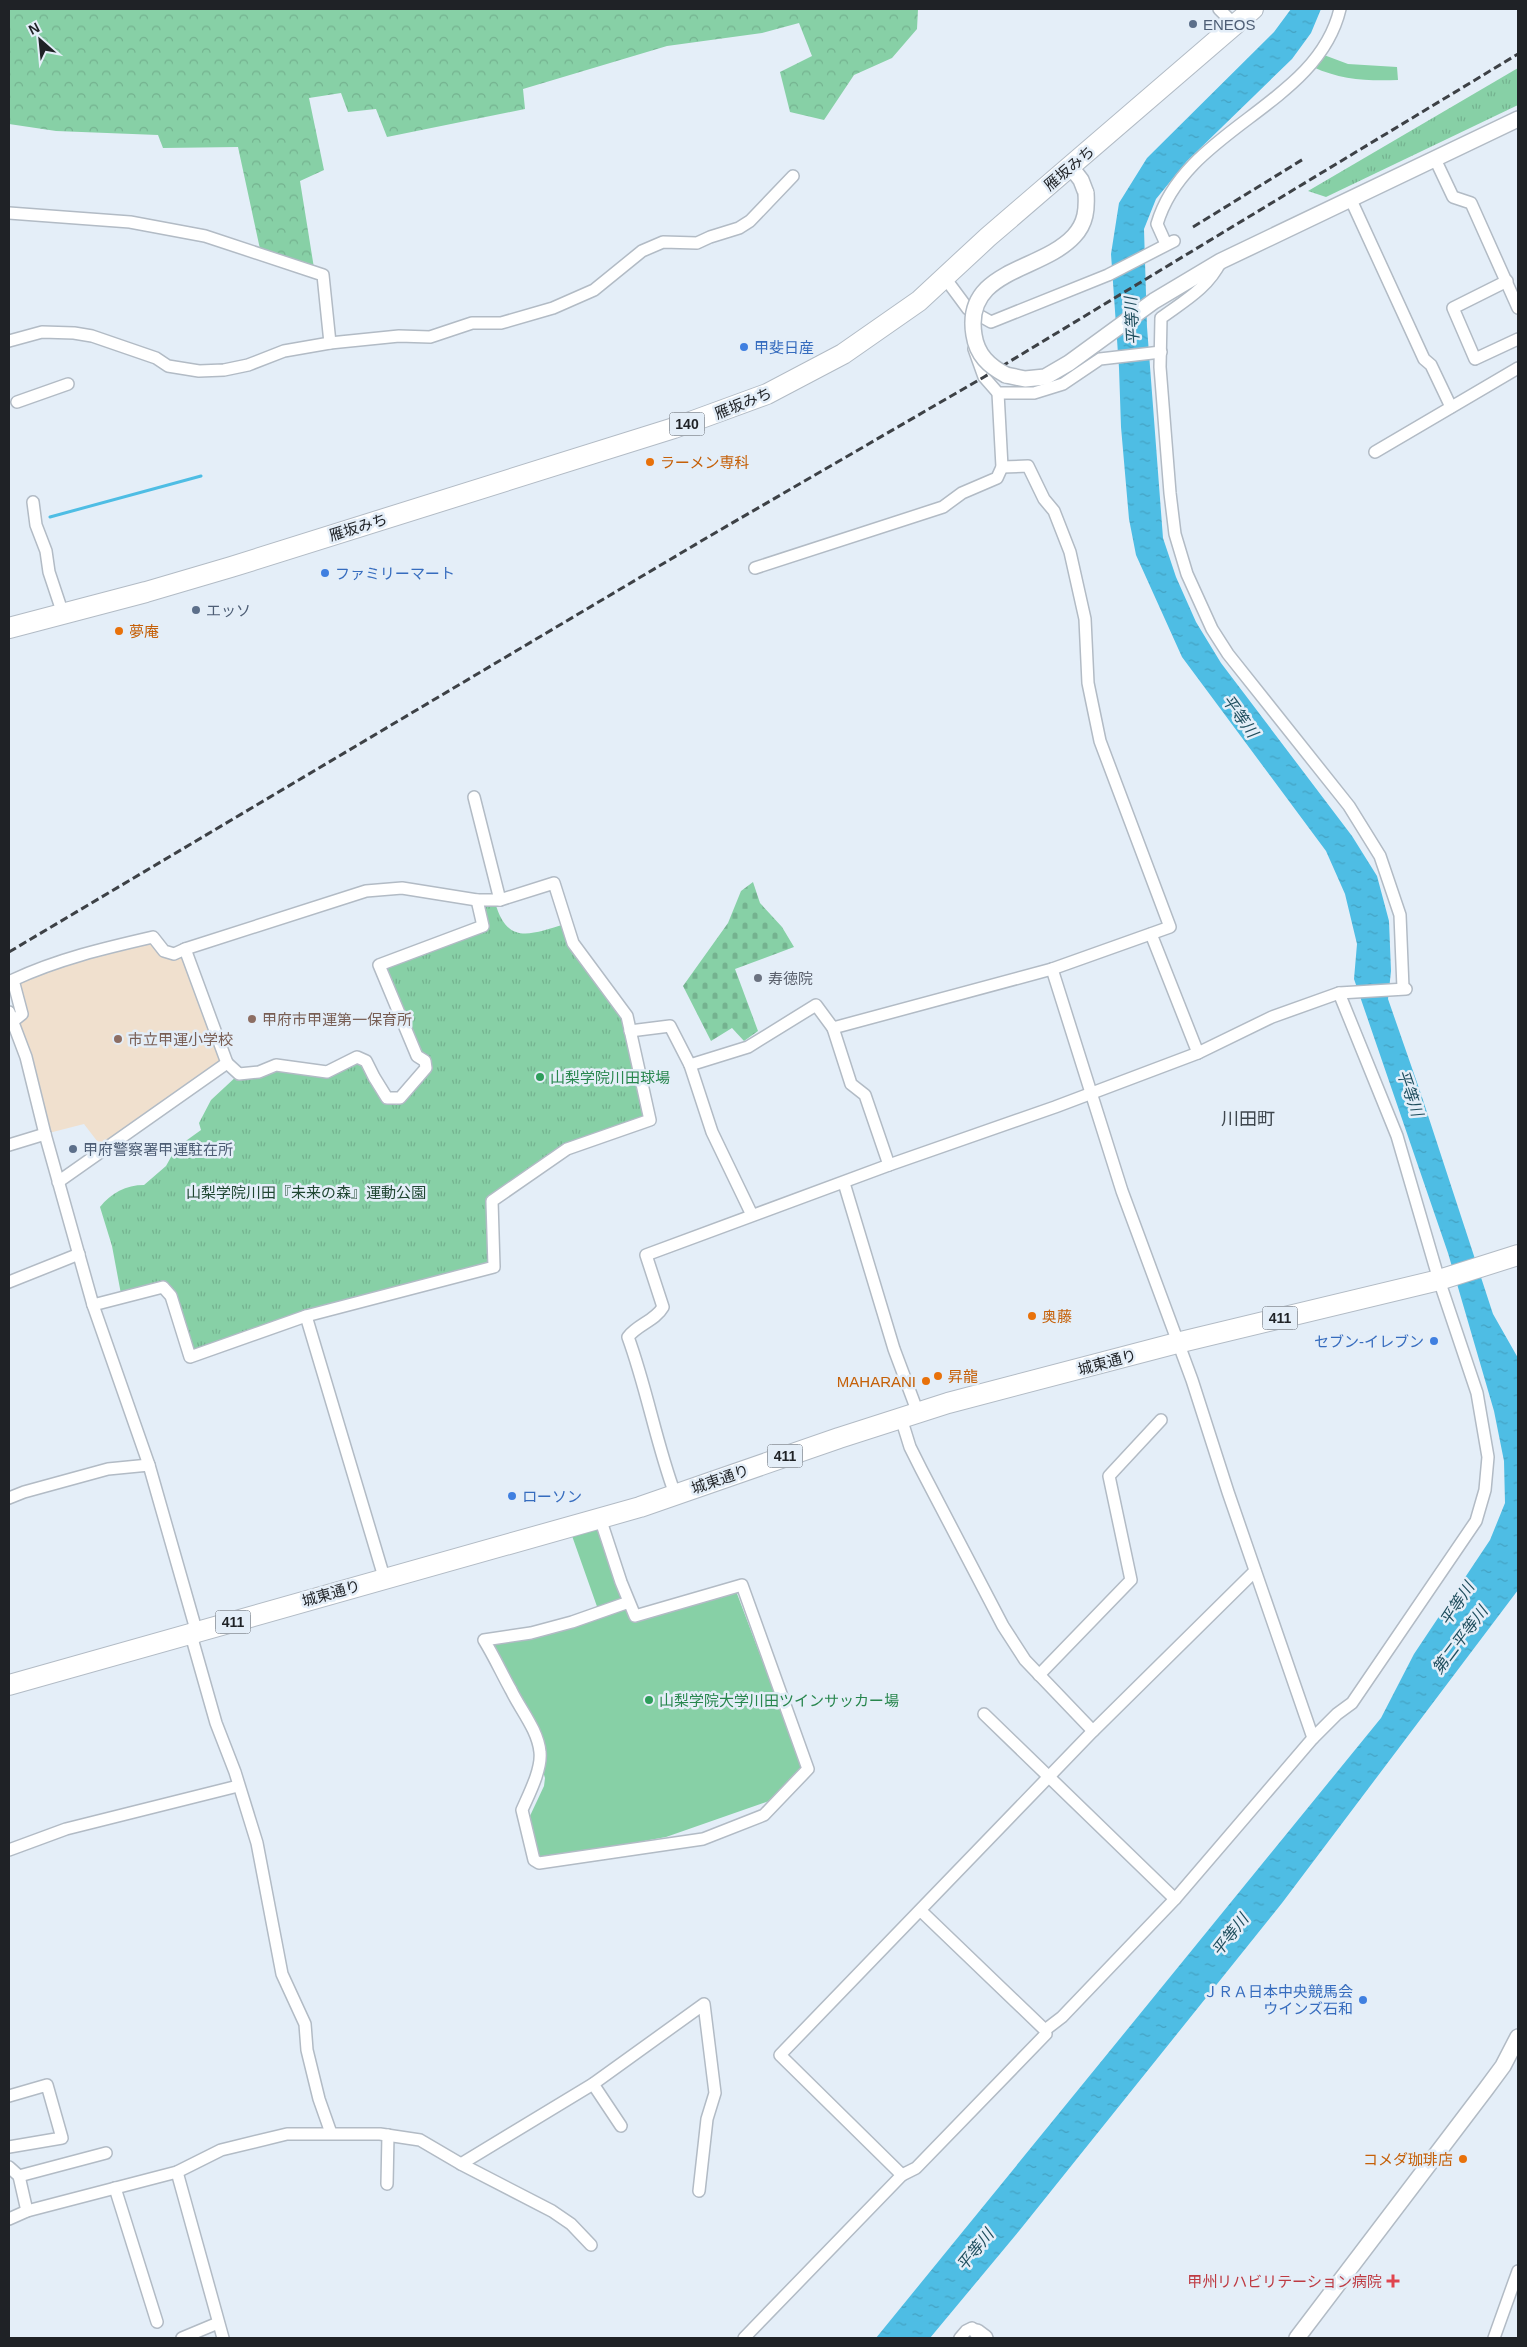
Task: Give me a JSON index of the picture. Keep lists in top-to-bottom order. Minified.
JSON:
{"streets":{"highway":["雁坂みち","140","411","城東通り"]},"districts":["川田町"],"water":["平等川","第二平等川"],"parks":["山梨学院川田『未来の森』運動公園"],"places":{"other":["ENEOS","甲斐日産","ラーメン専科","ファミリーマート","エッソ","夢庵","寿徳院","甲府市甲運第一保育所","市立甲運小学校","山梨学院川田球場","甲府警察署甲運駐在所","奥藤","セブン-イレブン","昇龍","MAHARANI","ローソン","山梨学院大学川田ツインサッカー場","ＪＲＡ日本中央競馬会 ウインズ石和","コメダ珈琲店"],"health":["甲州リハビリテーション病院"]},"north":"top left"}
